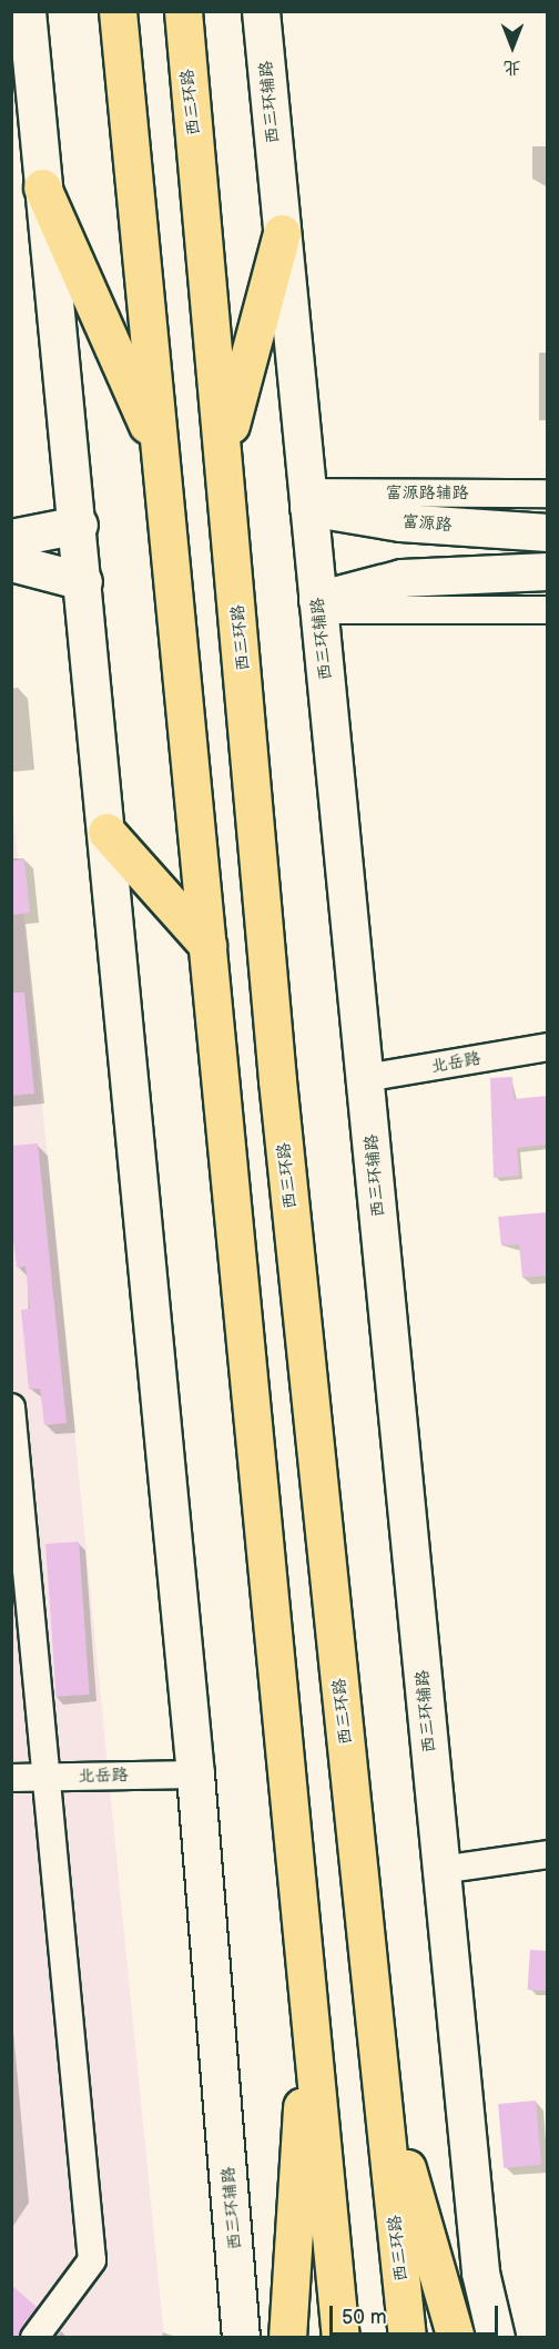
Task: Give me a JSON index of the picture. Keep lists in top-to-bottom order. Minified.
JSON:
{"streets":{"highway":["西三环路"],"main road":["西三环辅路","富源路"],"street":["富源路辅路","北岳路"]},"crossings":[["西三环辅路","富源路辅路"],["西三环辅路","富源路"],["西三环辅路","北岳路"],["富源路辅路","富源路"]],"scale_bar":"50 m","north":"bottom"}
